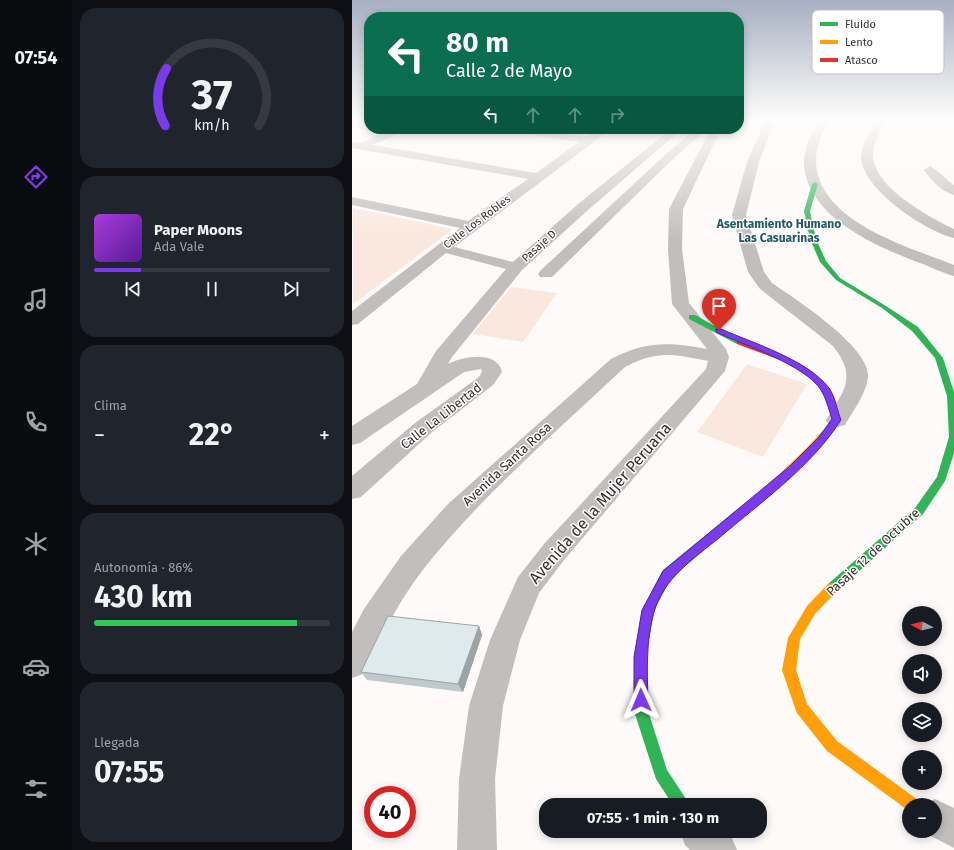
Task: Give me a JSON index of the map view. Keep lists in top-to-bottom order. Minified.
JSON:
{"streets":{"street":["Calle Los Robles","Pasaje D","Calle La Libertad","Avenida Santa Rosa","Avenida de la Mujer Peruana","Pasaje 12 de Octubre"]},"crossings":[["Pasaje D","Calle La Libertad"],["Avenida Santa Rosa","Avenida de la Mujer Peruana"]],"districts":["Asentamiento Humano Las Casuarinas"],"legend":["Fluido","Lento","Atasco"],"north":"left","page":{"tabs":"07:54","turn":["80 m","Calle 2 de Mayo"],"song":["Paper Moons","Ada Vale"],"tile":["Clima",["Autonomía · 86%","430 km"],["Llegada","07:55"]],"heat":["−","22°","+"],"map_buttons":["+","−"],"limit":"40","trip":"07:55 · 1 min · 130 m","gauge":["37","km/h"]}}
